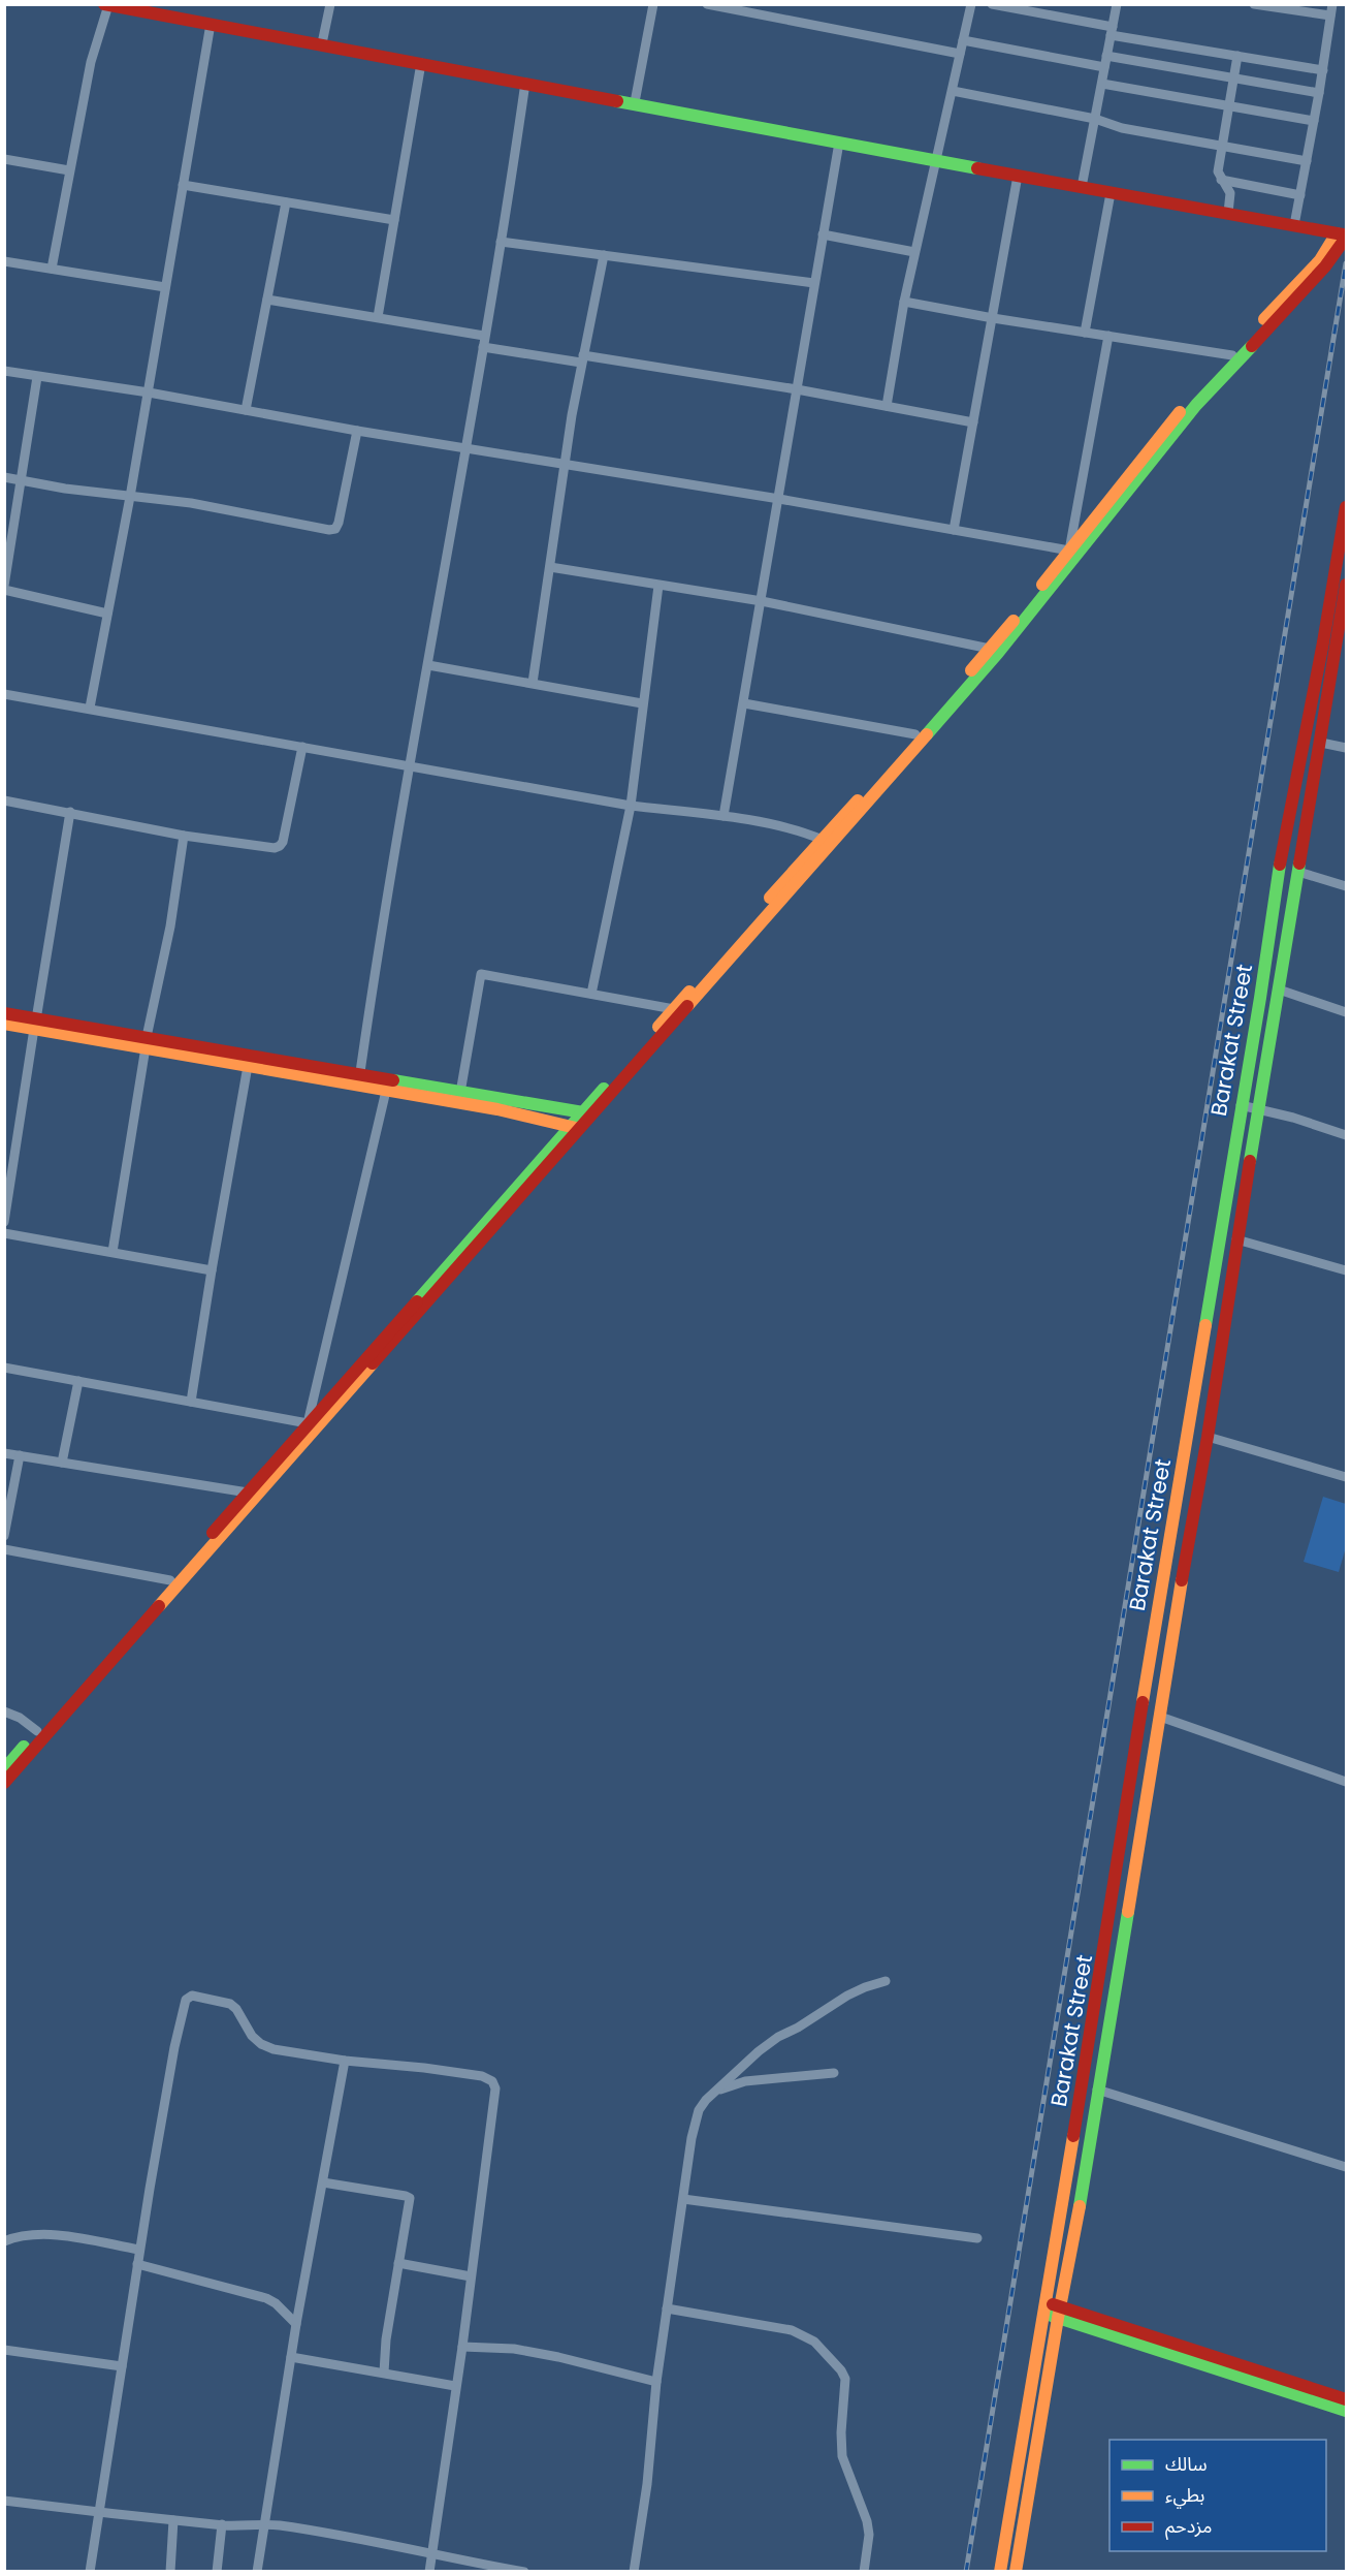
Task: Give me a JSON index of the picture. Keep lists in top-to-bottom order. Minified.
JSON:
{"streets":{"street":["Barakat Street"]},"legend":["سالك","بطيء","مزدحم"]}
